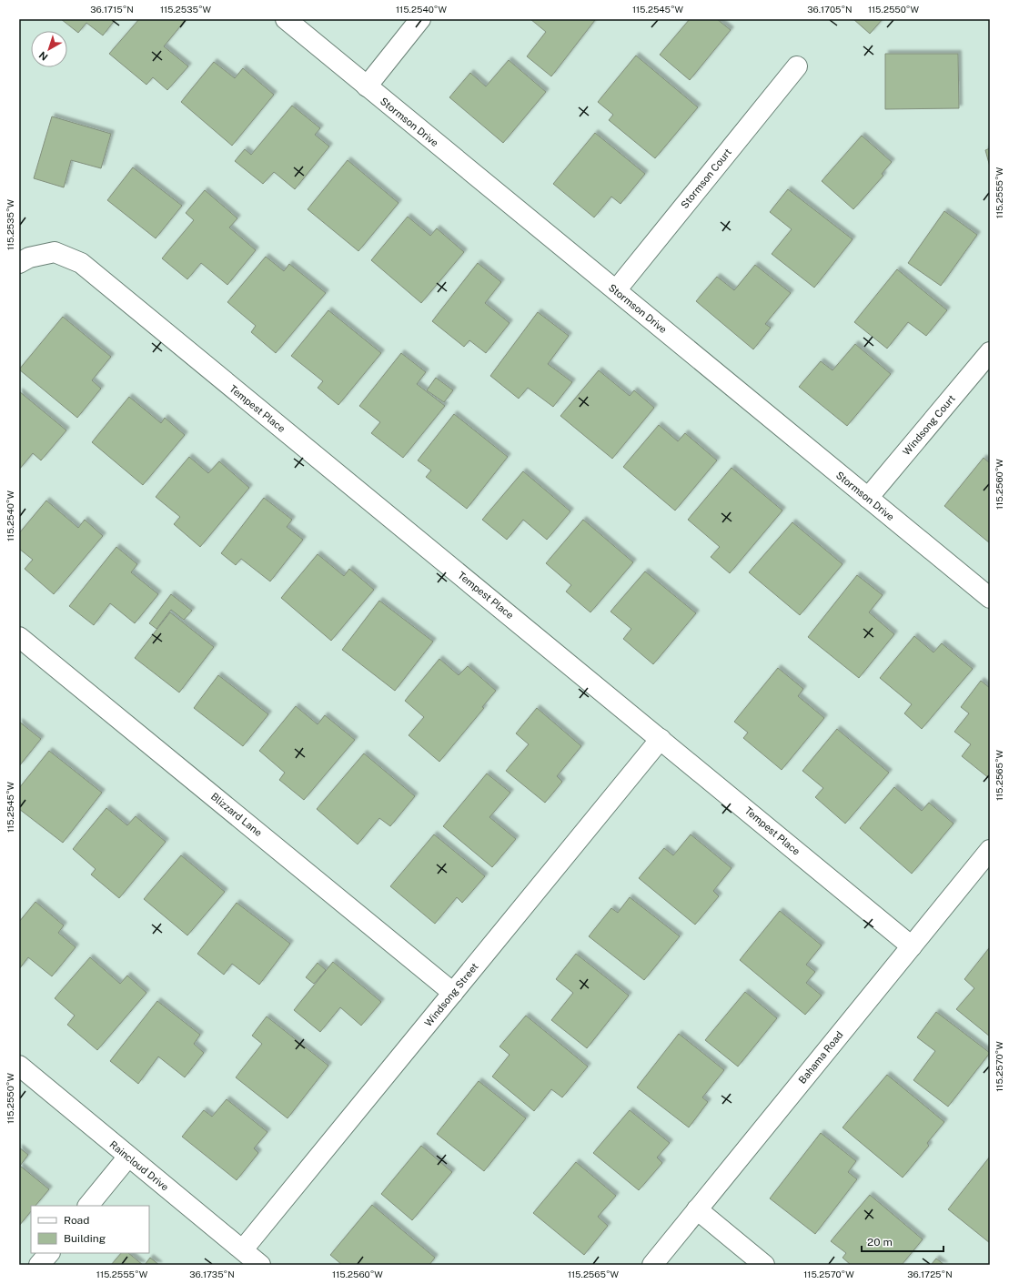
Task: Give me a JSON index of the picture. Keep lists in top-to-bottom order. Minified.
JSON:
{"streets":{"street":["Stormson Drive","Stormson Court","Tempest Place","Windsong Court","Blizzard Lane","Windsong Street","Bahama Road","Raincloud Drive"]},"crossings":[["Stormson Drive","Stormson Court"],["Stormson Drive","Windsong Court"],["Tempest Place","Windsong Street"],["Tempest Place","Bahama Road"],["Blizzard Lane","Windsong Street"],["Windsong Street","Raincloud Drive"]],"legend":["Road","Building"],"scale_bar":"20 m","north":"bottom left","coordinates":["36.1715°N","115.2535°W","115.2540°W","115.2545°W","36.1705°N","115.2550°W","115.2555°W","115.2560°W","115.2565°W","115.2570°W","36.1735°N","36.1725°N"]}
